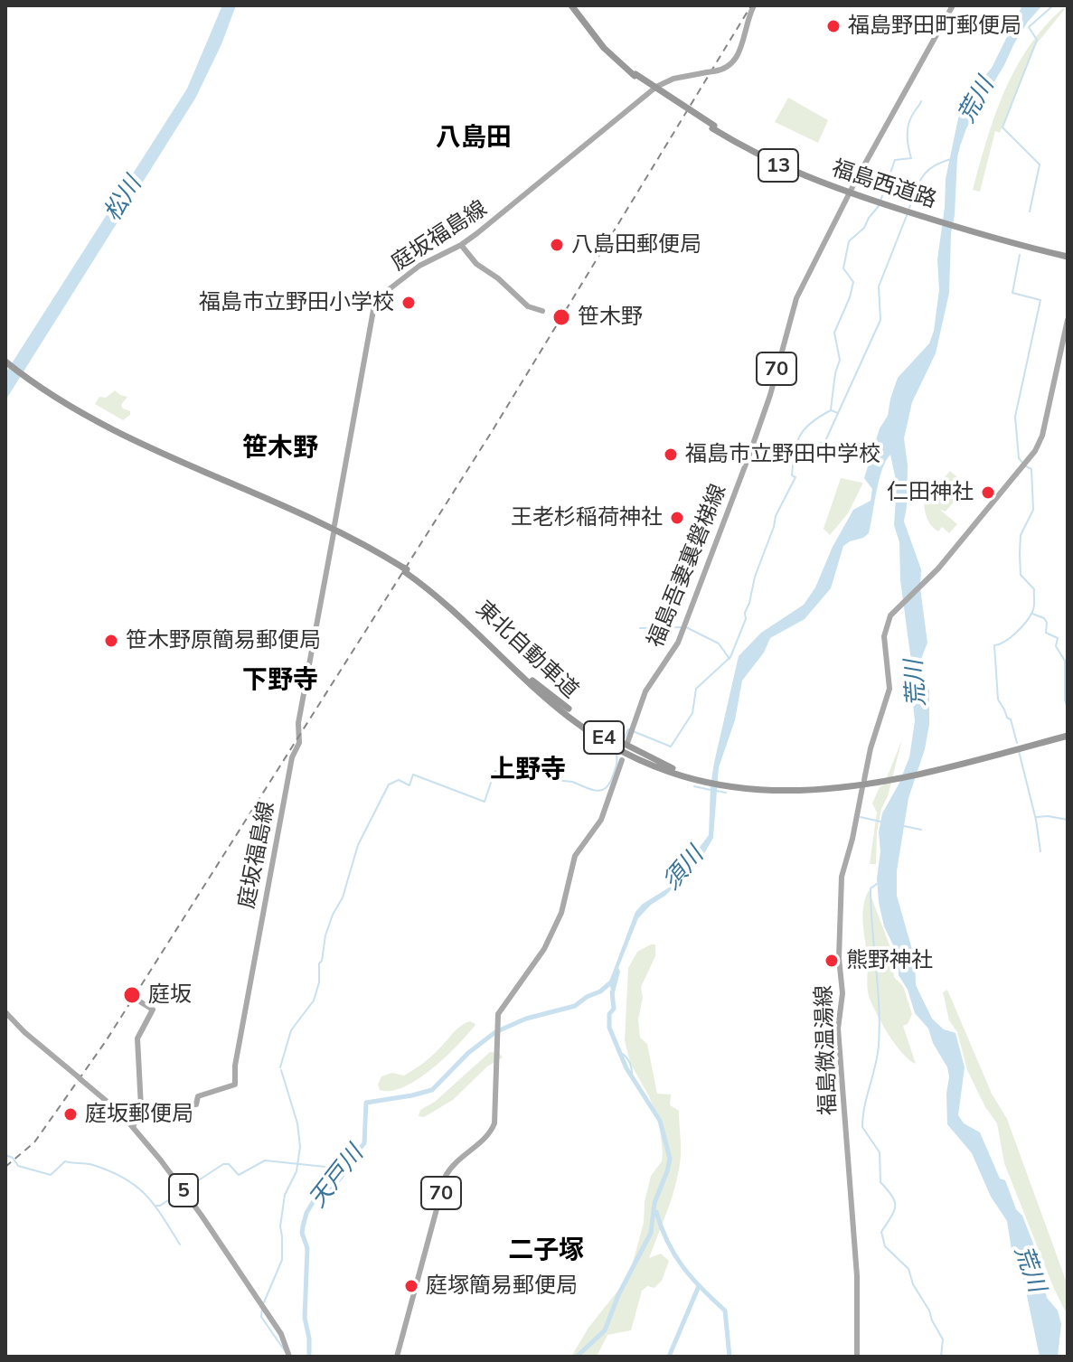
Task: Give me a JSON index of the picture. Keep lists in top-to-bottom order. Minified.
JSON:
{"streets":{"highway":["13","福島西道路","東北自動車道","E4"],"main road":["庭坂福島線","70","福島吾妻裏磐梯線","福島微温湯線","5"]},"crossings":[["福島西道路","福島吾妻裏磐梯線"]],"districts":["八島田","笹木野","下野寺","上野寺","二子塚"],"water":["荒川","松川","須川","天戸川"],"places":["福島野田町郵便局","八島田郵便局","福島市立野田小学校","笹木野","福島市立野田中学校","仁田神社","王老杉稲荷神社","笹木野原簡易郵便局","熊野神社","庭坂","庭坂郵便局","庭塚簡易郵便局"]}
